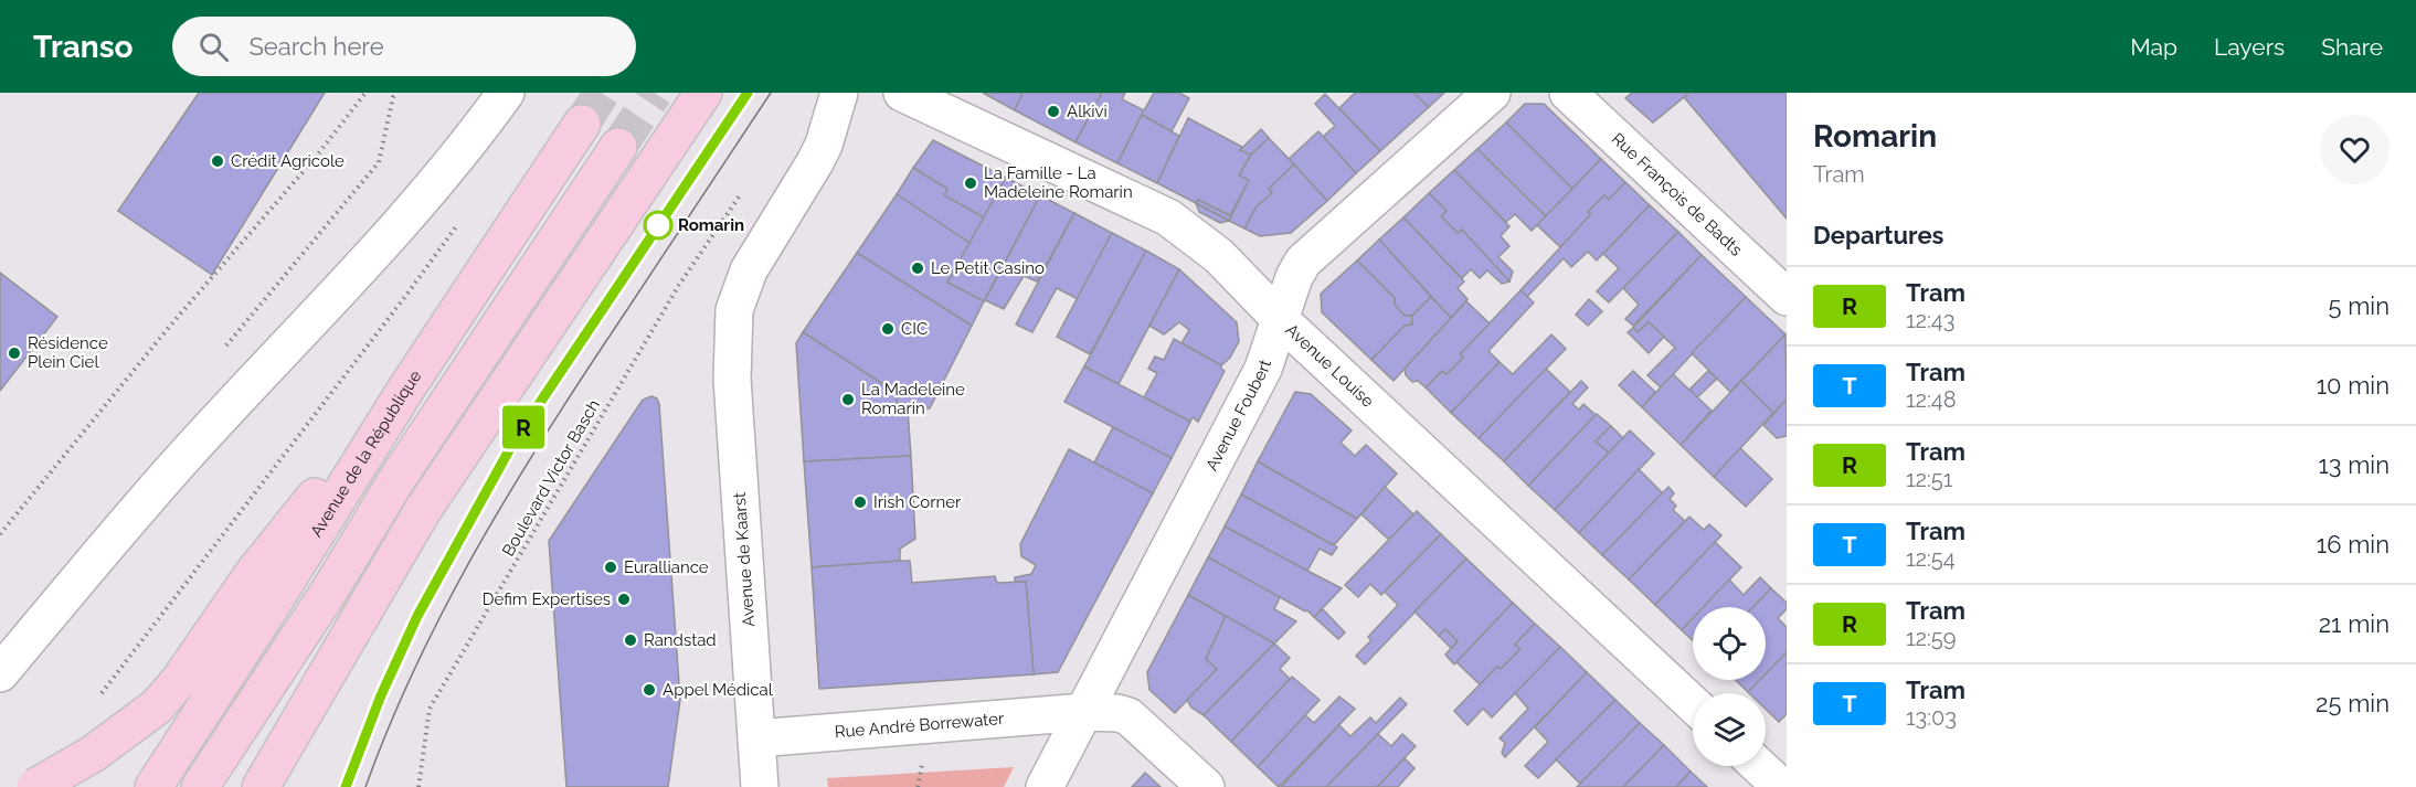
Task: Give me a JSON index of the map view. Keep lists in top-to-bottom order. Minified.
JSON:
{"streets":{"main road":["Avenue de la République"],"street":["Rue François de Badts","Avenue Louise","Avenue Foubert","Avenue de Kaarst","Rue André Borrewater"],"path":["Boulevard Victor Basch"]},"crossings":[["Avenue Louise","Avenue Foubert"],["Avenue Foubert","Rue André Borrewater"],["Avenue de Kaarst","Rue André Borrewater"]],"places":["Alkivi","Crédit Agricole","La Famille - La Madeleine Romarin","Romarin","Le Petit Casino","CIC","Résidence Plein Ciel","La Madeleine Romarin","Irish Corner","Euralliance","Defim Expertises","Randstad","Appel Médical"],"lines":["tram line R"],"page":{"header":"Transo","search":"Search here","nav":["Map","Layers","Share"],"on_map":"R","heading":[["Romarin","Tram"],"Departures"],"list":[{"mark":"R","name":"Tram","note":"12:43","value":"5 min"},{"mark":"T","name":"Tram","note":"12:48","value":"10 min"},{"mark":"R","name":"Tram","note":"12:51","value":"13 min"},{"mark":"T","name":"Tram","note":"12:54","value":"16 min"},{"mark":"R","name":"Tram","note":"12:59","value":"21 min"},{"mark":"T","name":"Tram","note":"13:03","value":"25 min"}]}}
